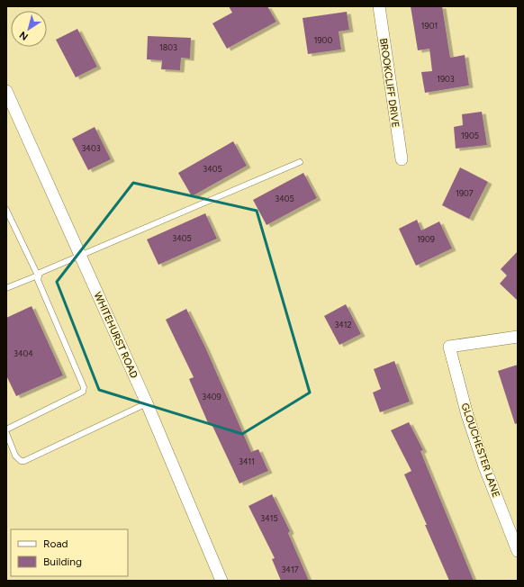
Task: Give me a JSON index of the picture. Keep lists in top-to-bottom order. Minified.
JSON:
{"streets":{"street":["BROOKCLIFF DRIVE","WHITEHURST ROAD","GLOUCHESTER LANE"]},"house_numbers":["1901","1900","1803","1903","1905","3403","3405","1907","3405","3405","1909","3412","3404","3409","3411","3415","3417"],"legend":["Road","Building"],"north":"bottom left"}
